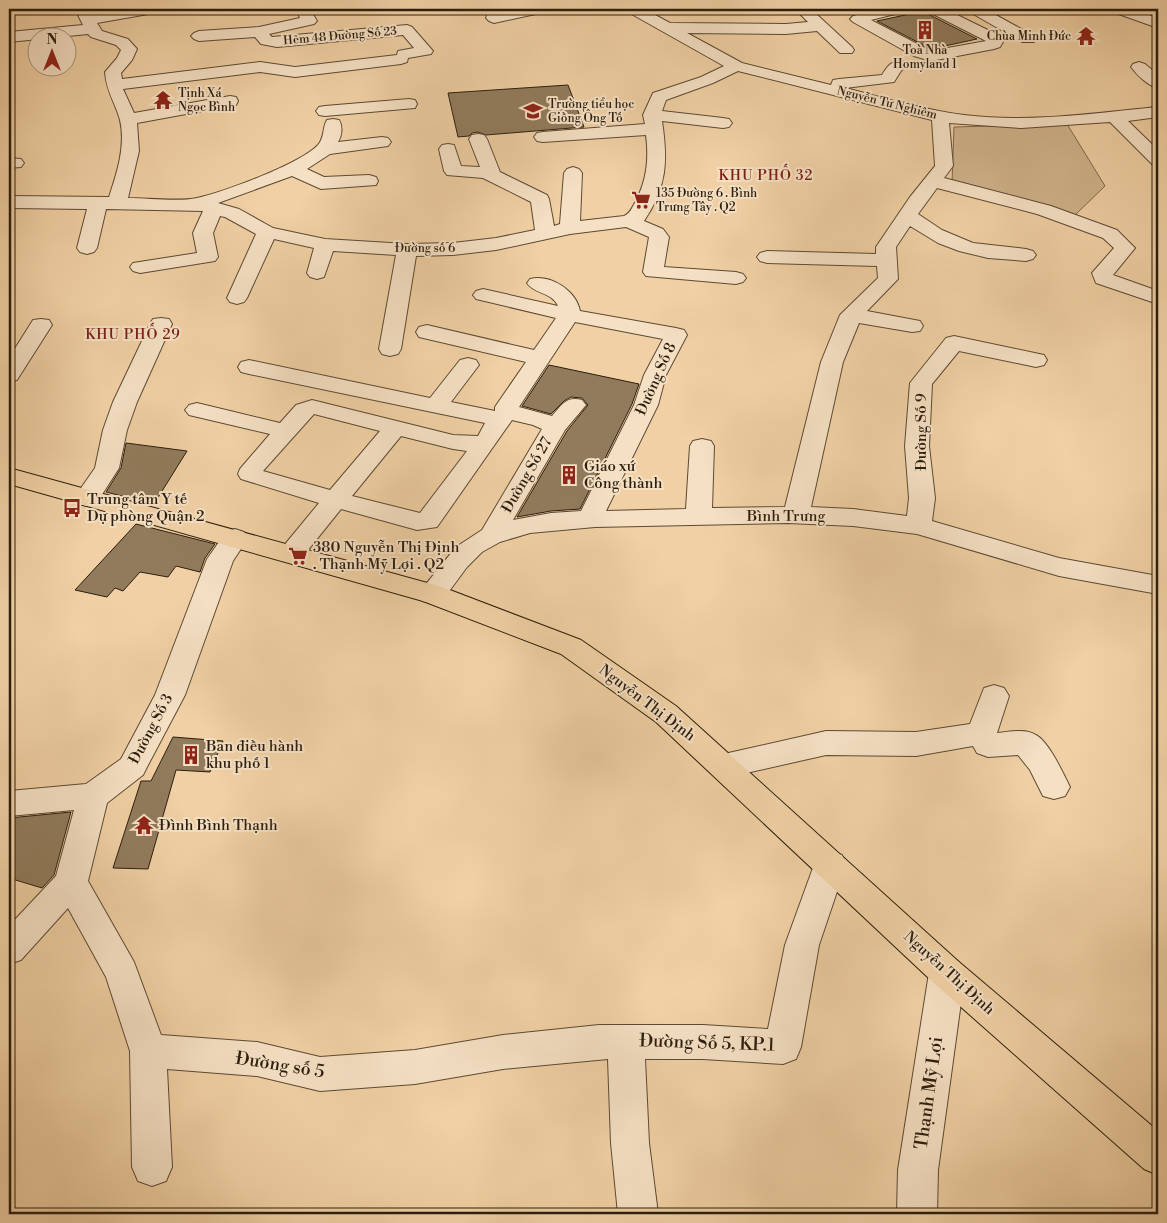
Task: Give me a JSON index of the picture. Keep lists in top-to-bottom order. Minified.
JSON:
{"streets":{"main road":["Nguyễn Thị Định"],"street":["Hẻm 48 Đường Số 23","Nguyễn Tư Nghiêm","Đường số 6","Đường Số 8","Đường Số 9","Đường Số 27","Bình Trưng","Đường Số 3","Đường Số 5, KP.1","Đường số 5","Thạnh Mỹ Lợi"]},"crossings":[["Đường Số 8","Bình Trưng"],["Đường Số 9","Bình Trưng"],["Đường Số 27","Bình Trưng"],["Bình Trưng","Nguyễn Thị Định"],["Nguyễn Thị Định","Đường Số 3"],["Nguyễn Thị Định","Đường Số 5, KP.1"],["Nguyễn Thị Định","Thạnh Mỹ Lợi"],["Đường Số 5, KP.1","Đường số 5"]],"districts":["KHU PHỐ 32","KHU PHỐ 29"],"places":{"building":["Toà Nhà Homyland 1","Giáo xứ Công thành","Ban điều hành khu phố 1"],"temple":["Chùa Minh Đức","Tịnh Xá Ngọc Bình","Đình Bình Thạnh"],"school or university":["Trường tiểu học Giồng Ông Tố"],"supermarket":["135 Đường 6 . Bình Trưng Tây . Q2","380 Nguyễn Thị Định . Thạnh Mỹ Lợi . Q2"],"bus stop":["Trung tâm Y tế Dự phòng Quận 2"]},"north":"top"}
